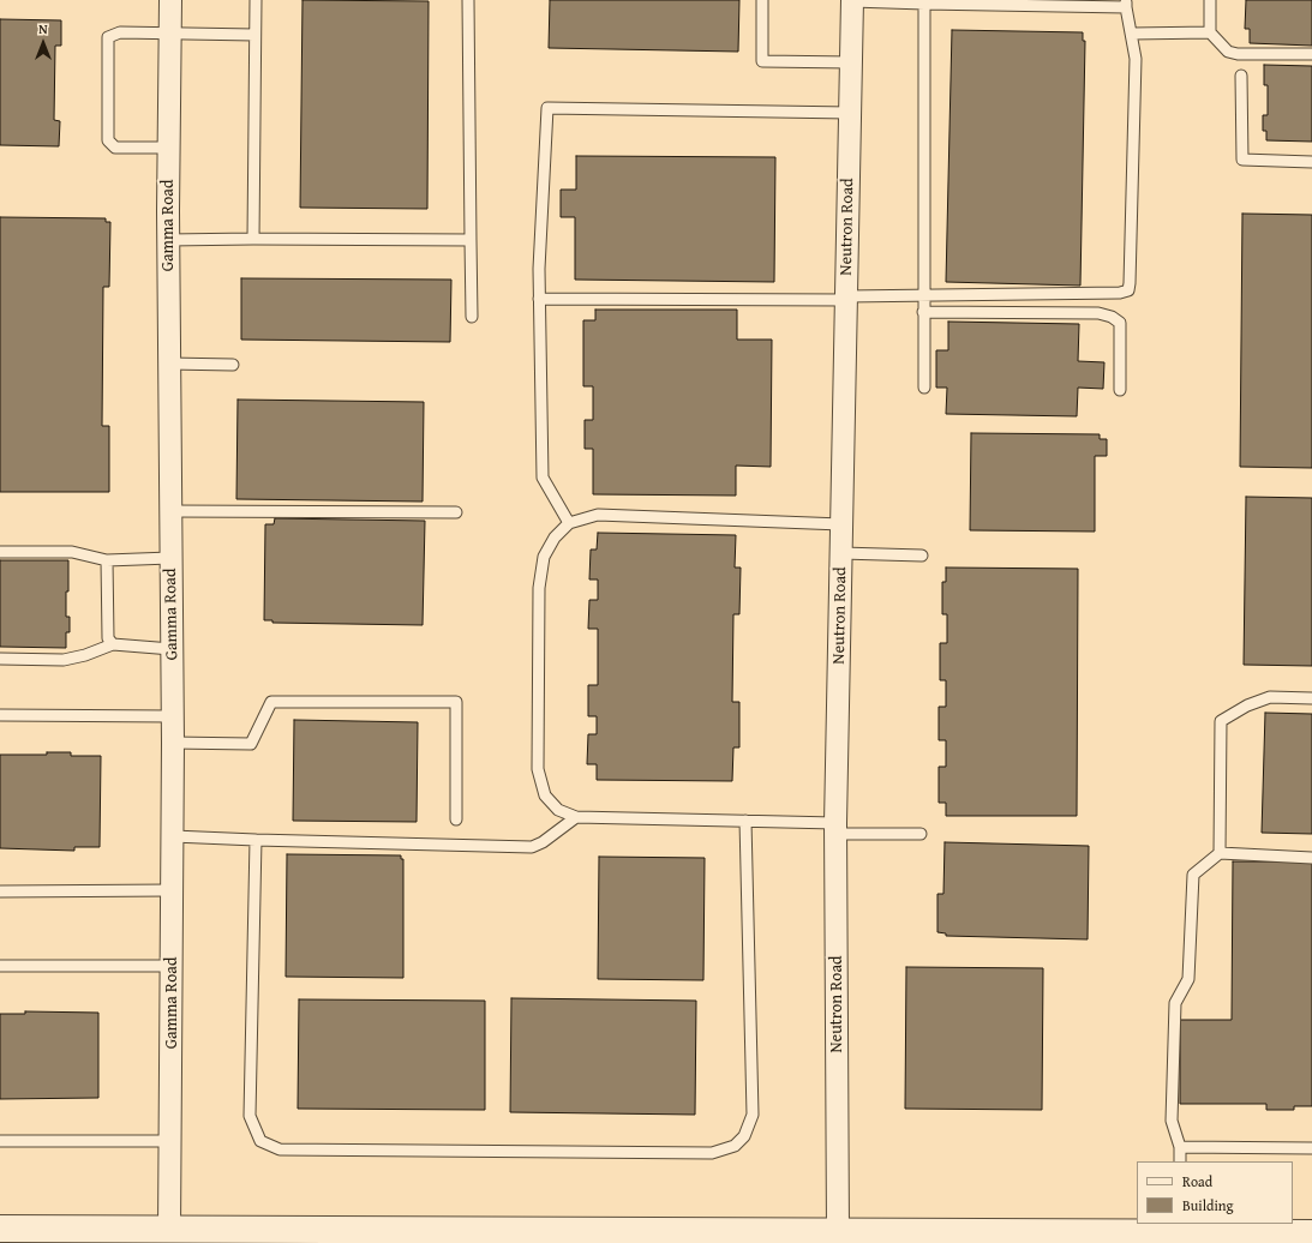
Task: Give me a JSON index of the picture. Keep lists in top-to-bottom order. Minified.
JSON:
{"streets":{"street":["Gamma Road","Neutron Road"]},"legend":["Road","Building"],"north":"top"}
